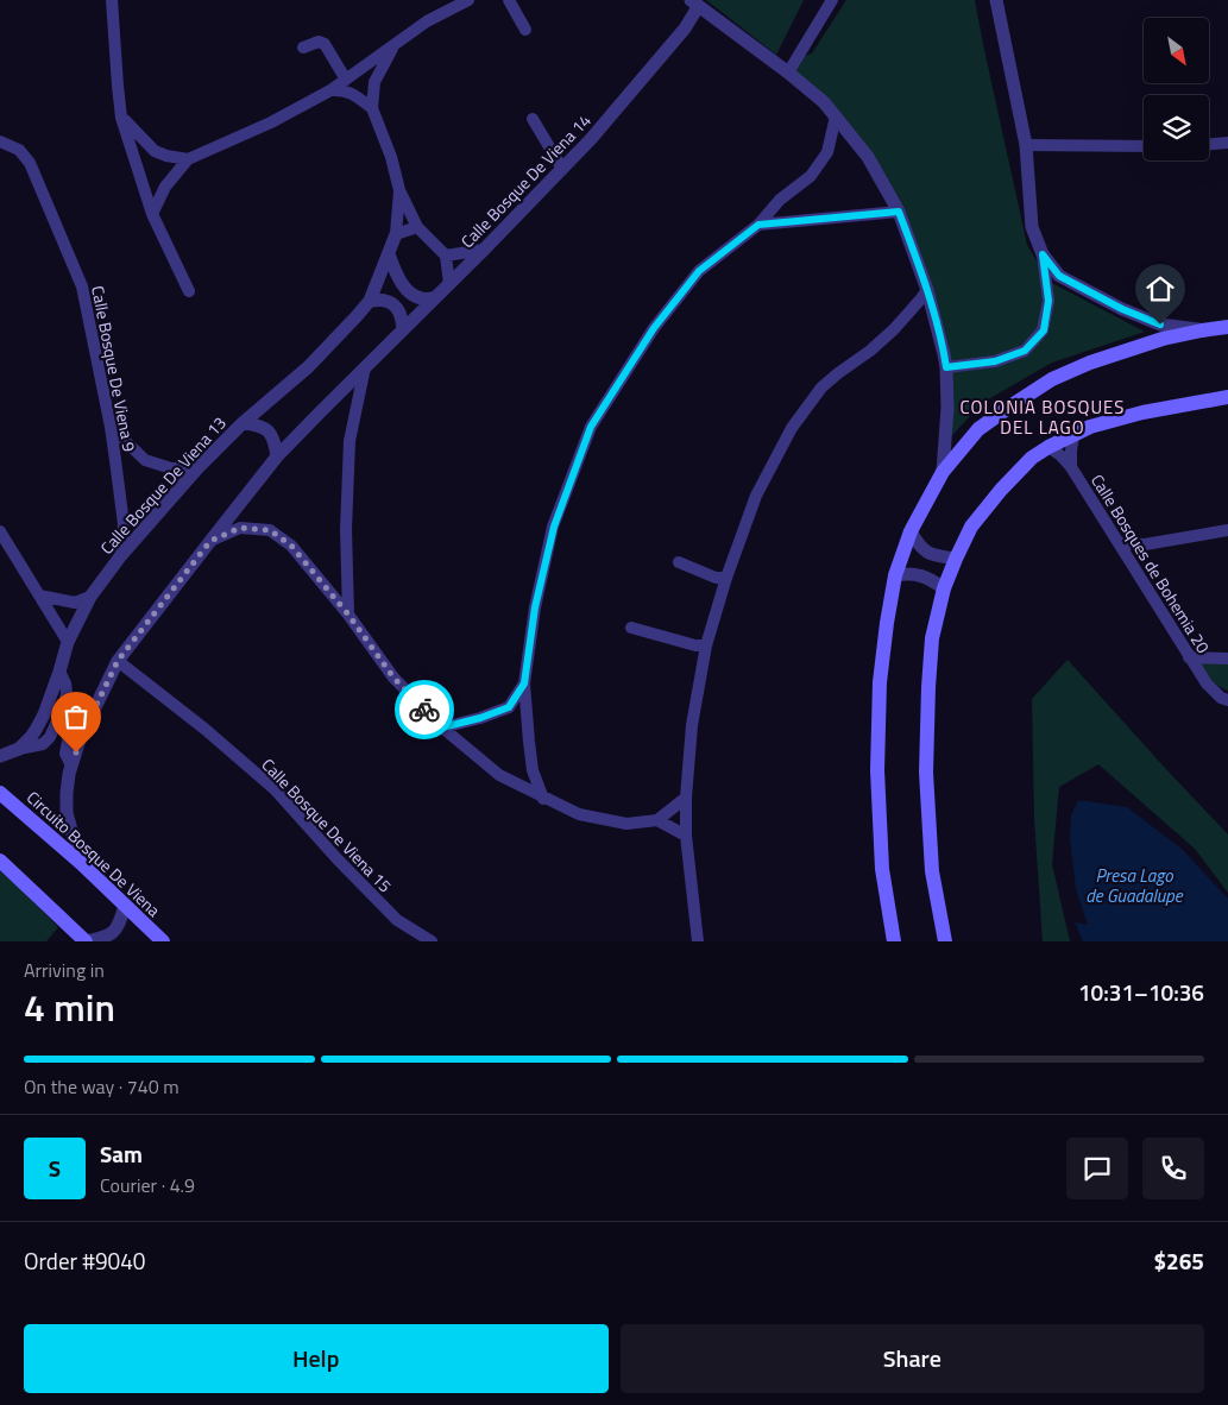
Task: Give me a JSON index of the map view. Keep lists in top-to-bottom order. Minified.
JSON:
{"streets":{"main road":["Circuito Bosque De Viena"],"street":["Calle Bosque De Viena 14","Calle Bosque De Viena 9","Calle Bosque De Viena 13","Calle Bosques de Bohemia 20","Calle Bosque De Viena 15"]},"crossings":[["Calle Bosque De Viena 14","Calle Bosque De Viena 13"],["Calle Bosque De Viena 9","Calle Bosque De Viena 13"]],"districts":["COLONIA BOSQUES DEL LAGO"],"water":["Presa Lago de Guadalupe"],"north":"bottom right","page":{"heading":["4 min","Arriving in","10:31–10:36"],"panel":["Sam","Courier · 4.9","Order #9040","$265"],"bar":"On the way · 740 m","round":"S","buttons":["Help","Share"]}}
